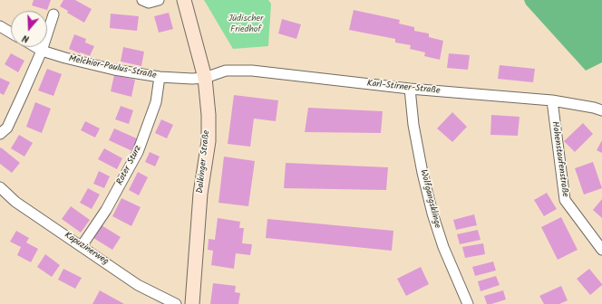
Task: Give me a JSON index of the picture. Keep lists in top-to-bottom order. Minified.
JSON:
{"streets":{"street":["Melchior-Paulus-Straße","Karl-Stirner-Straße","Hohenstaufenstraße","Dalkinger Straße","Roter Sturz","Wolfgangsklinge","Kapuzinerweg"]},"crossings":[["Melchior-Paulus-Straße","Karl-Stirner-Straße"],["Melchior-Paulus-Straße","Dalkinger Straße"],["Melchior-Paulus-Straße","Roter Sturz"],["Karl-Stirner-Straße","Hohenstaufenstraße"],["Karl-Stirner-Straße","Dalkinger Straße"],["Karl-Stirner-Straße","Wolfgangsklinge"],["Roter Sturz","Kapuzinerweg"]],"parks":["Jüdischer Friedhof"],"north":"bottom"}
